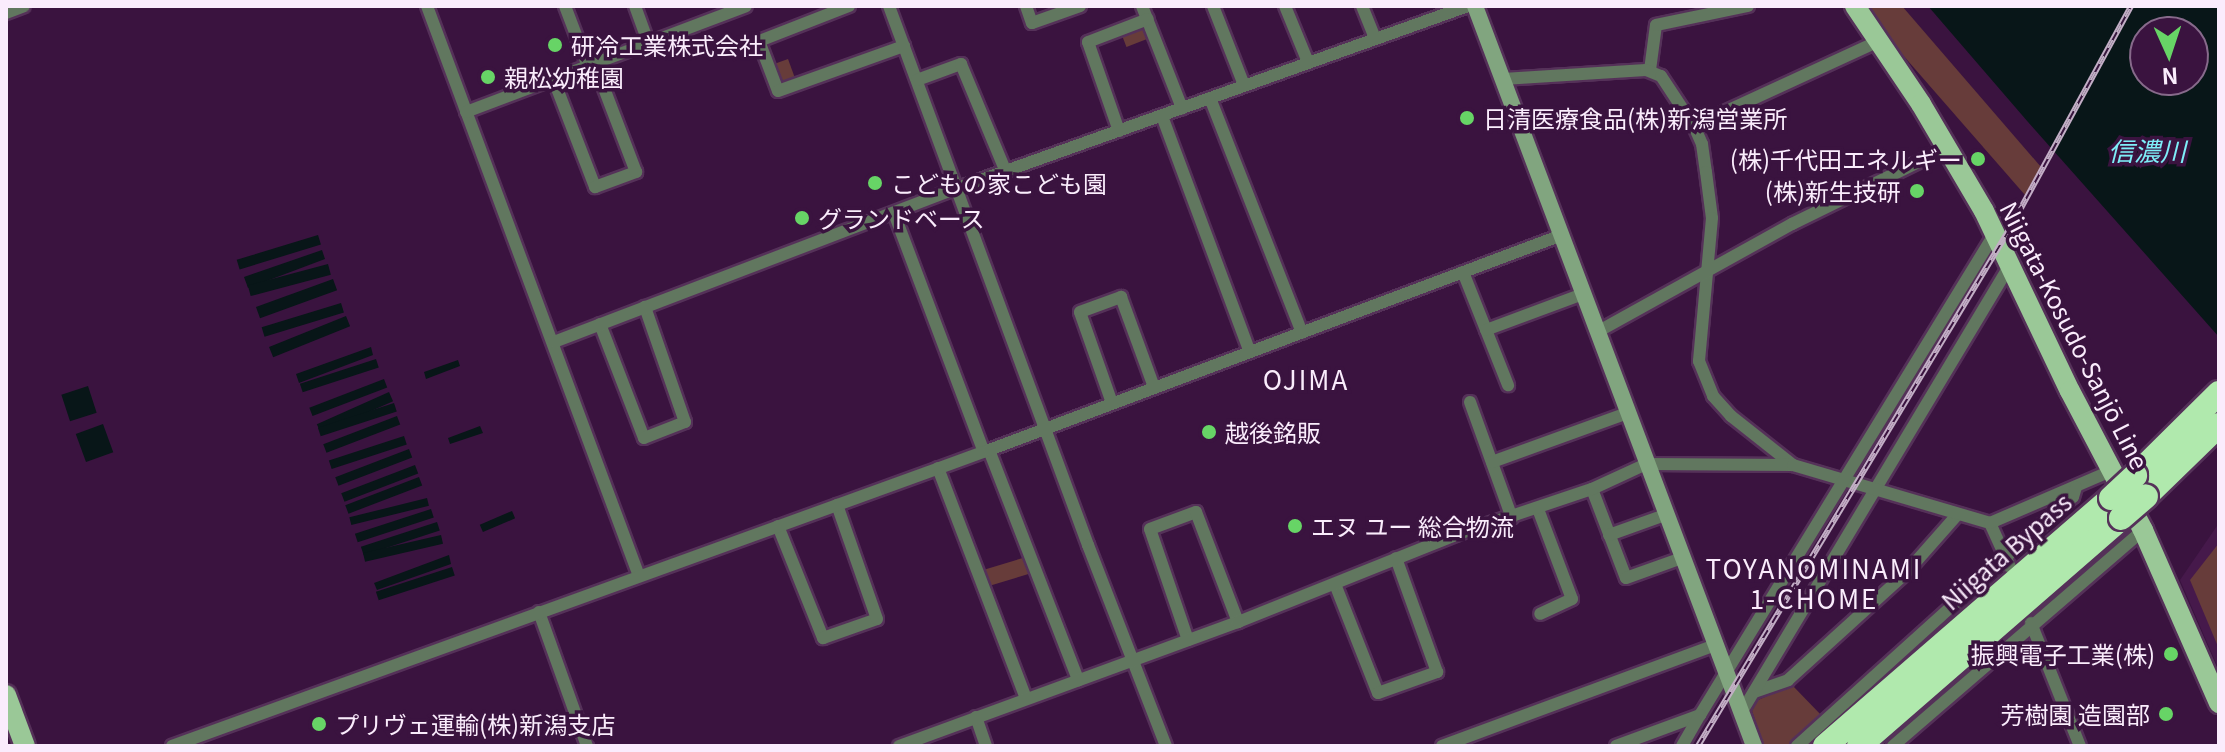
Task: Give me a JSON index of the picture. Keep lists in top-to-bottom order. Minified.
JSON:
{"streets":{"highway":["Niigata Bypass"],"main road":["Niigata-Kosudo-Sanjō Line"]},"crossings":[["Niigata-Kosudo-Sanjō Line","Niigata Bypass"]],"districts":["OJIMA","TOYANOMINAMI 1-CHOME"],"water":["信濃川"],"places":["研冷工業株式会社","親松幼稚園","日清医療食品(株)新潟営業所","(株)千代田エネルギー","こどもの家こども園","(株)新生技研","グランドベース","越後銘販","エヌ ユー 総合物流","振興電子工業(株)","芳樹園 造園部","プリヴェ運輸(株)新潟支店"],"north":"bottom"}
